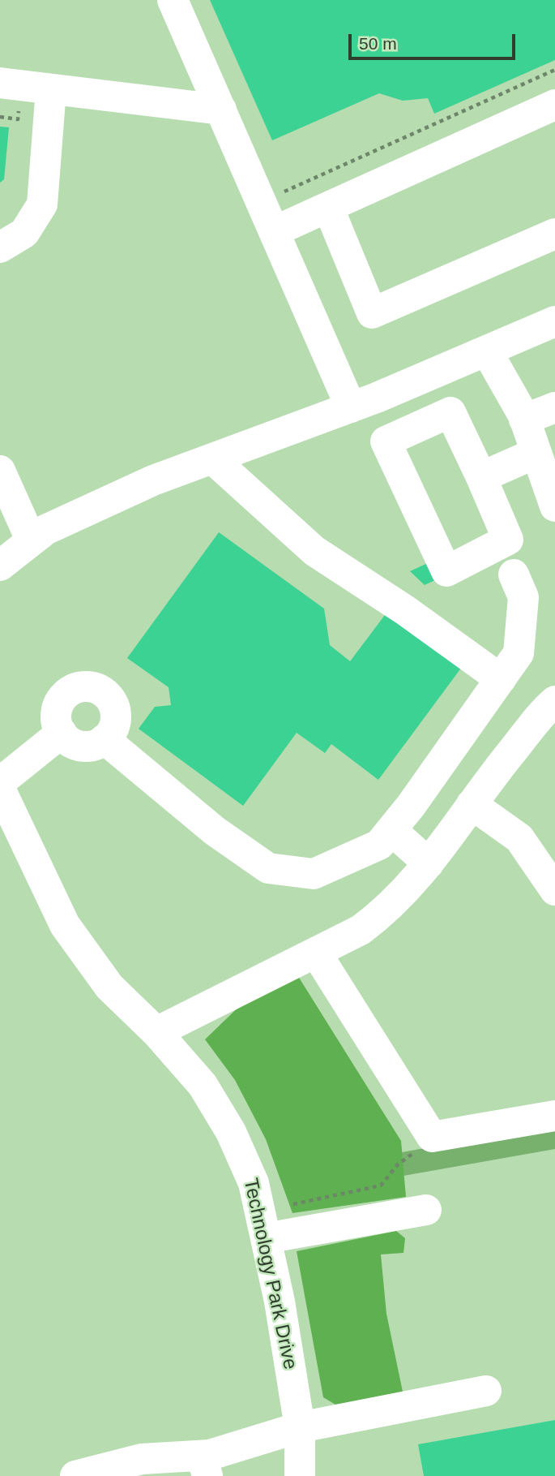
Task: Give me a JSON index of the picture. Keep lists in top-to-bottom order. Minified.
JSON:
{"streets":{"street":["Technology Park Drive"]},"scale_bar":"50 m"}
